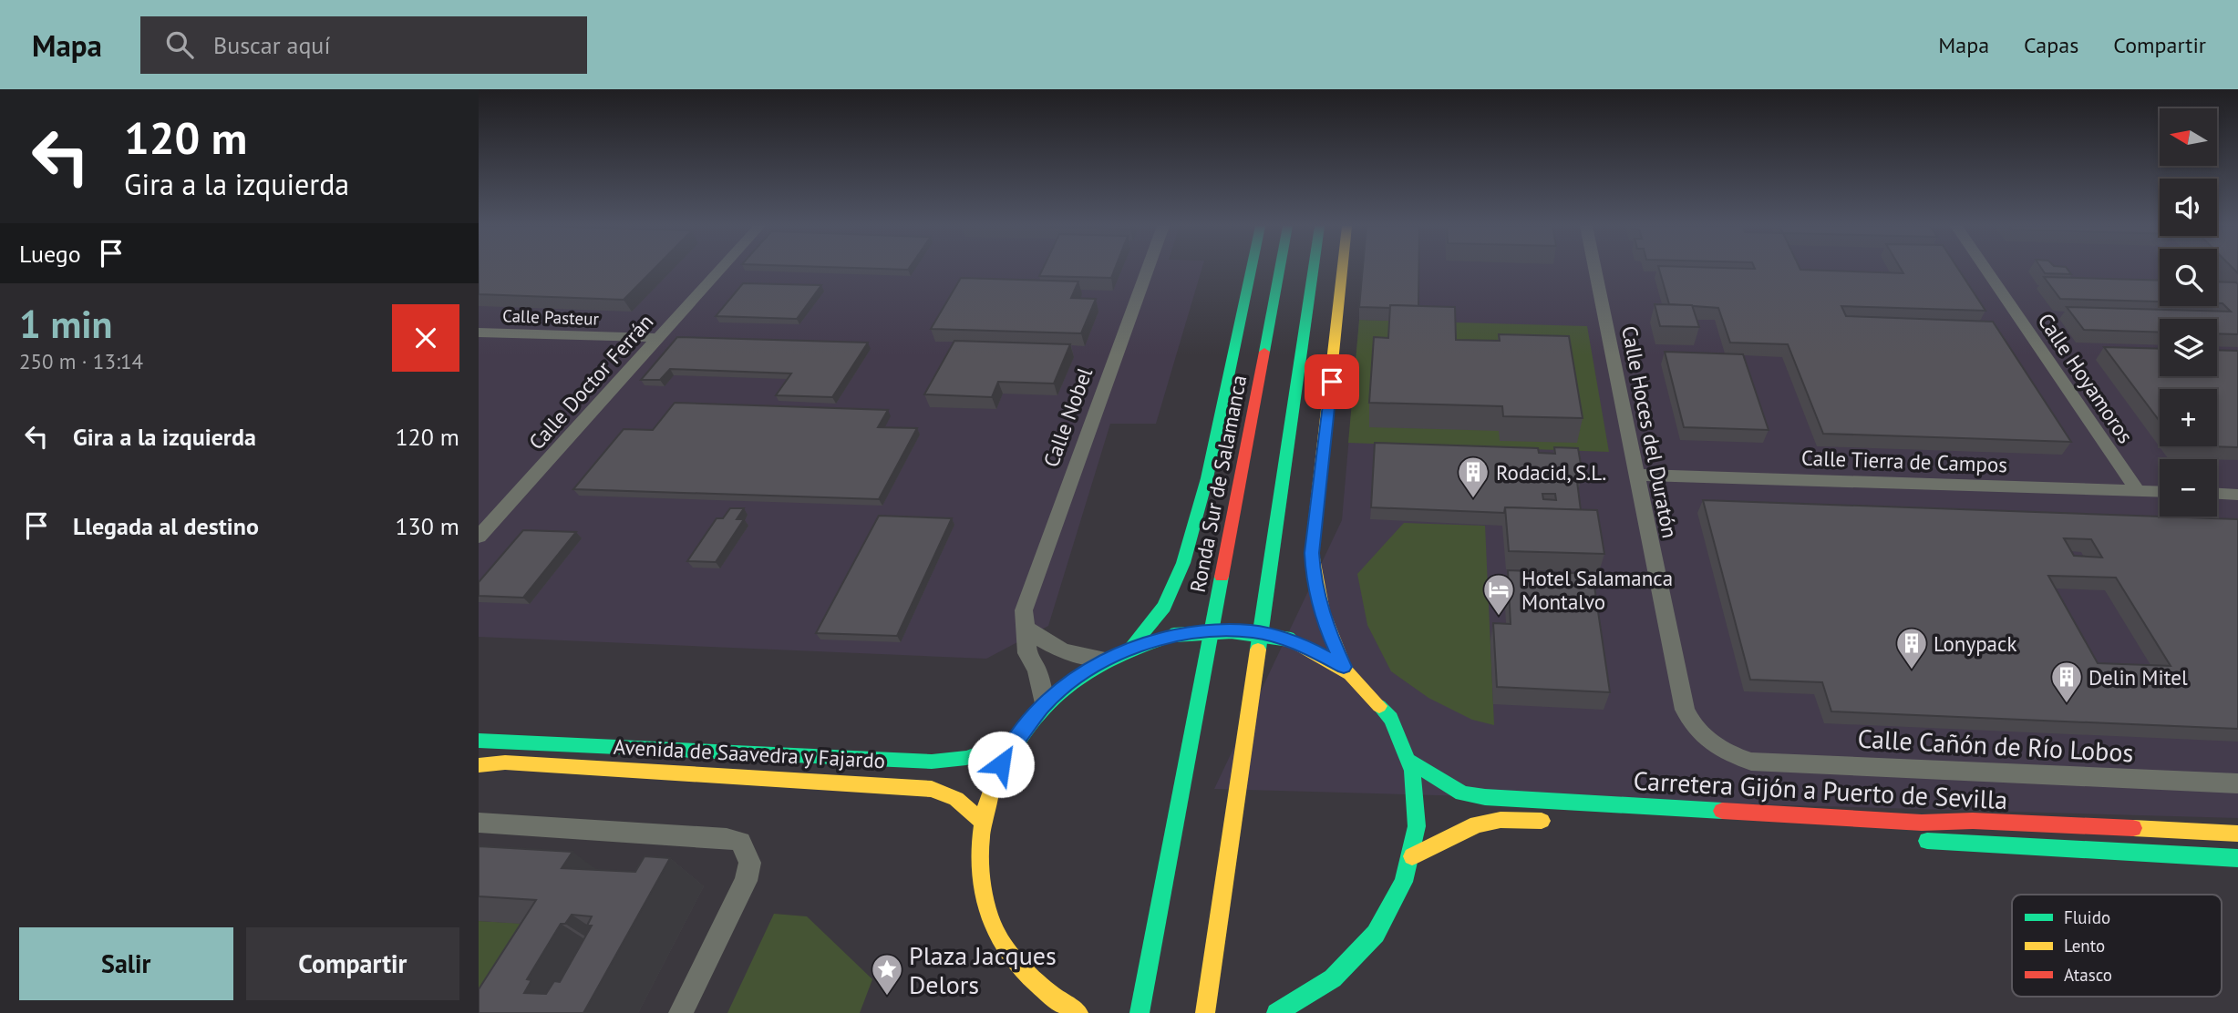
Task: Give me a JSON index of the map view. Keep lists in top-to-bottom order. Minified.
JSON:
{"streets":{"highway":["Ronda Sur de Salamanca","Avenida de Saavedra y Fajardo","Carretera Gijón a Puerto de Sevilla"],"street":["Calle Pasteur","Calle Hoyamoros","Calle Doctor Ferrán","Calle Nobel","Calle Hoces del Duratón","Calle Tierra de Campos","Calle Cañón de Río Lobos"]},"crossings":[["Calle Pasteur","Calle Doctor Ferrán"],["Calle Hoyamoros","Calle Tierra de Campos"],["Calle Hoces del Duratón","Calle Tierra de Campos"],["Calle Hoces del Duratón","Calle Cañón de Río Lobos"]],"places":{"building":["Rodacid, S.L.","Lonypack","Delin Mitel"],"hotel":["Hotel Salamanca Montalvo"],"place":["Plaza Jacques Delors"]},"legend":["Fluido","Lento","Atasco"],"north":"left","page":{"header":"Mapa","search":"Buscar aquí","nav":["Mapa","Capas","Compartir"],"turn":["120 m","Gira a la izquierda"],"map_buttons":["+","−"],"then":"Luego","heading":["1 min","250 m · 13:14"],"list":[{"name":"Gira a la izquierda","value":"120 m"},{"name":"Llegada al destino","value":"130 m"}],"buttons":["Salir","Compartir"]}}
